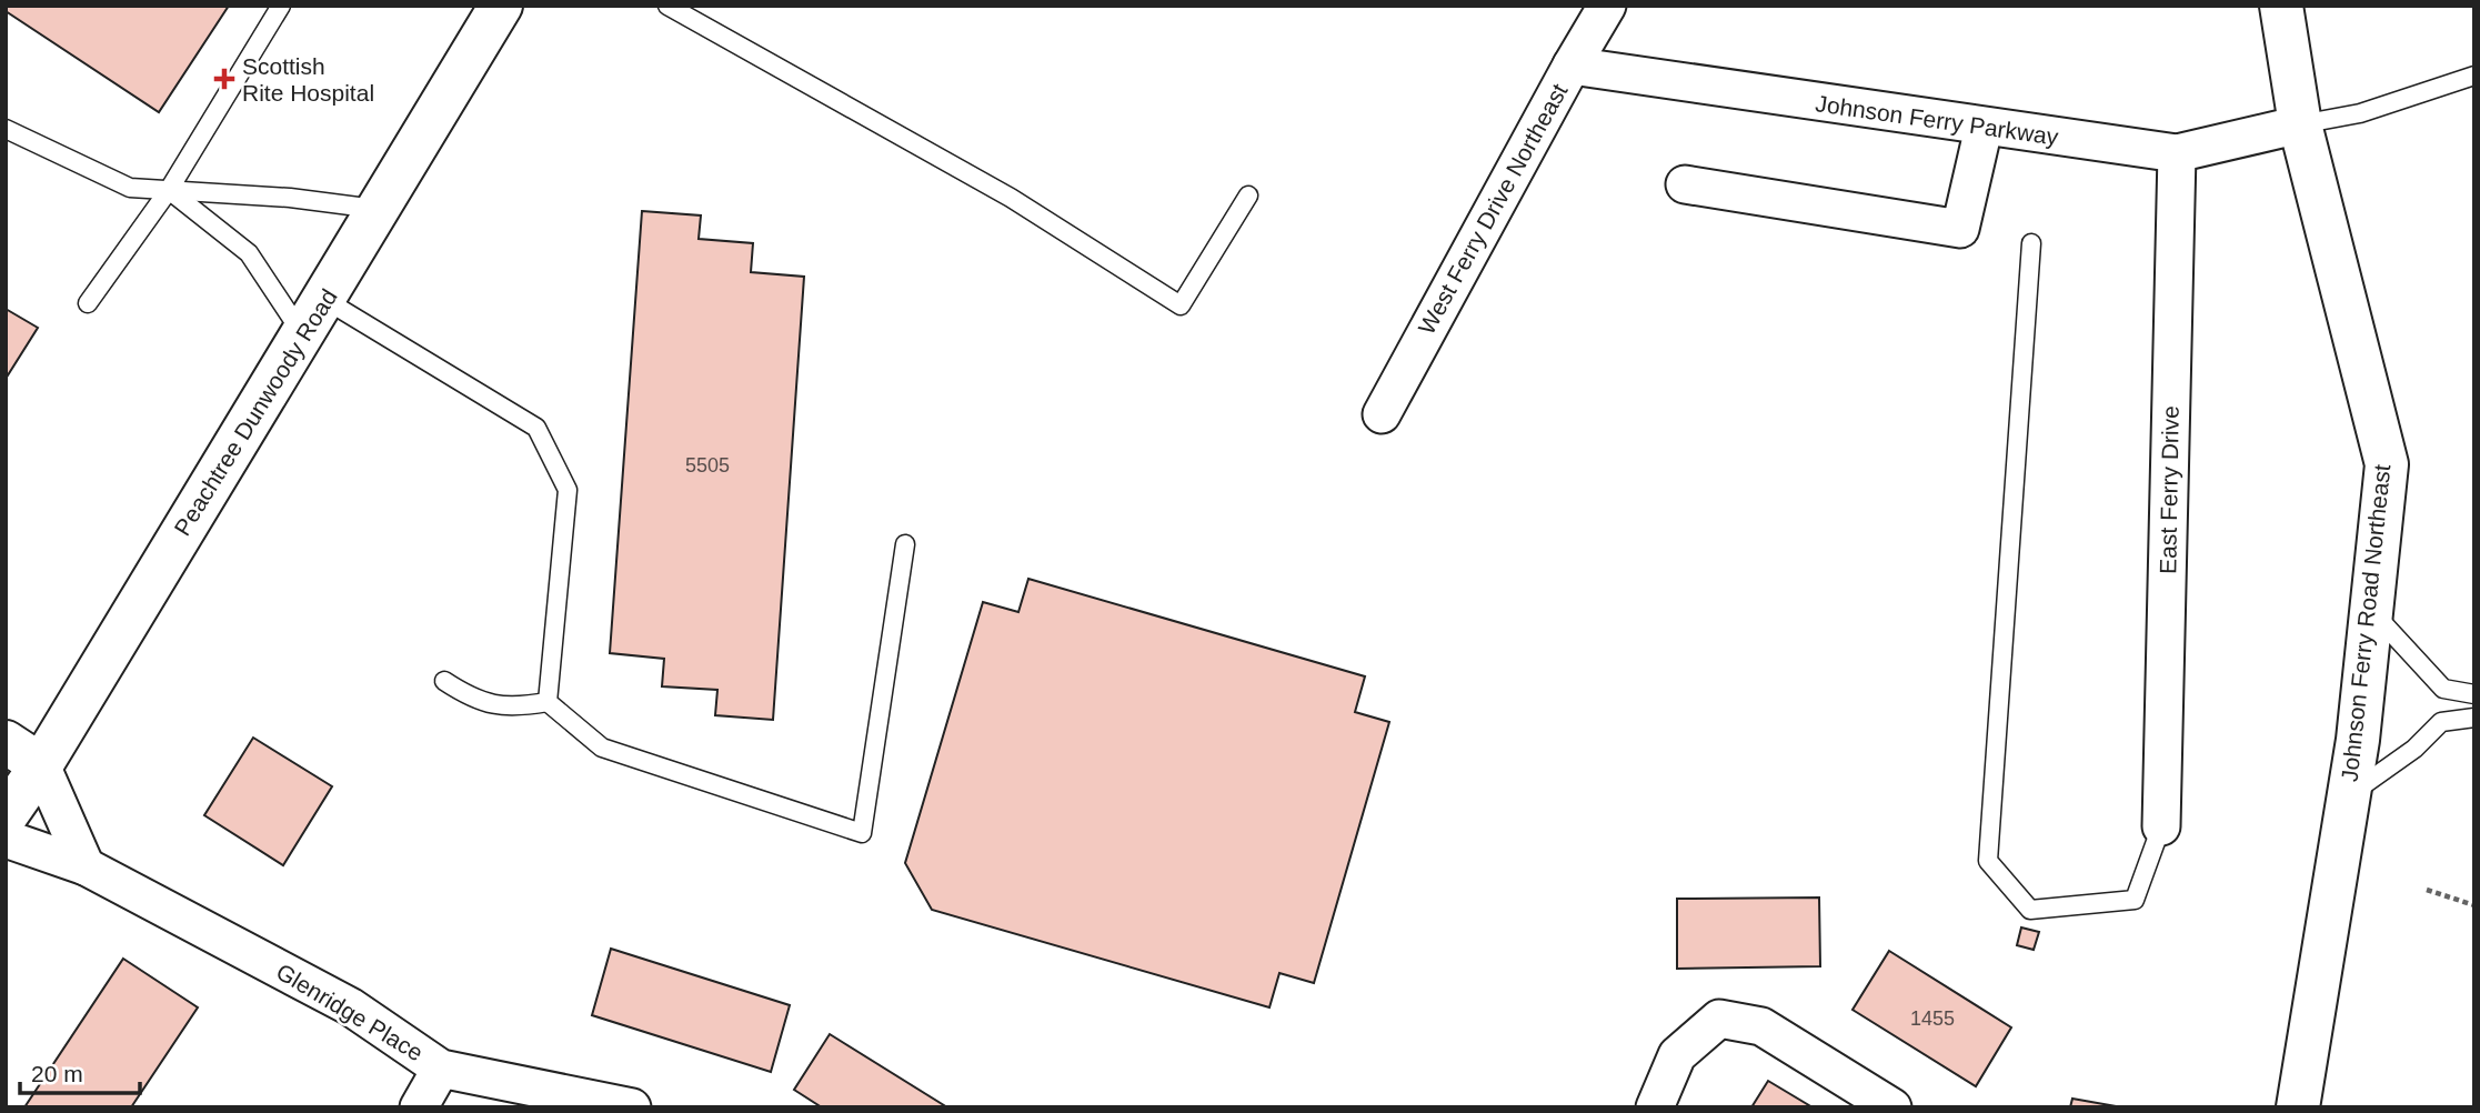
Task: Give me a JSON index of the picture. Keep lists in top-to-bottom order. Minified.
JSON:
{"streets":{"main road":["Peachtree Dunwoody Road","Johnson Ferry Road Northeast"],"street":["Johnson Ferry Parkway","West Ferry Drive Northeast","East Ferry Drive","Glenridge Place"]},"crossings":[["Johnson Ferry Parkway","West Ferry Drive Northeast"],["Johnson Ferry Parkway","East Ferry Drive"],["Johnson Ferry Parkway","Johnson Ferry Road Northeast"]],"places":{"health":["Scottish Rite Hospital"]},"house_numbers":["5505","1455"],"scale_bar":"20 m"}
